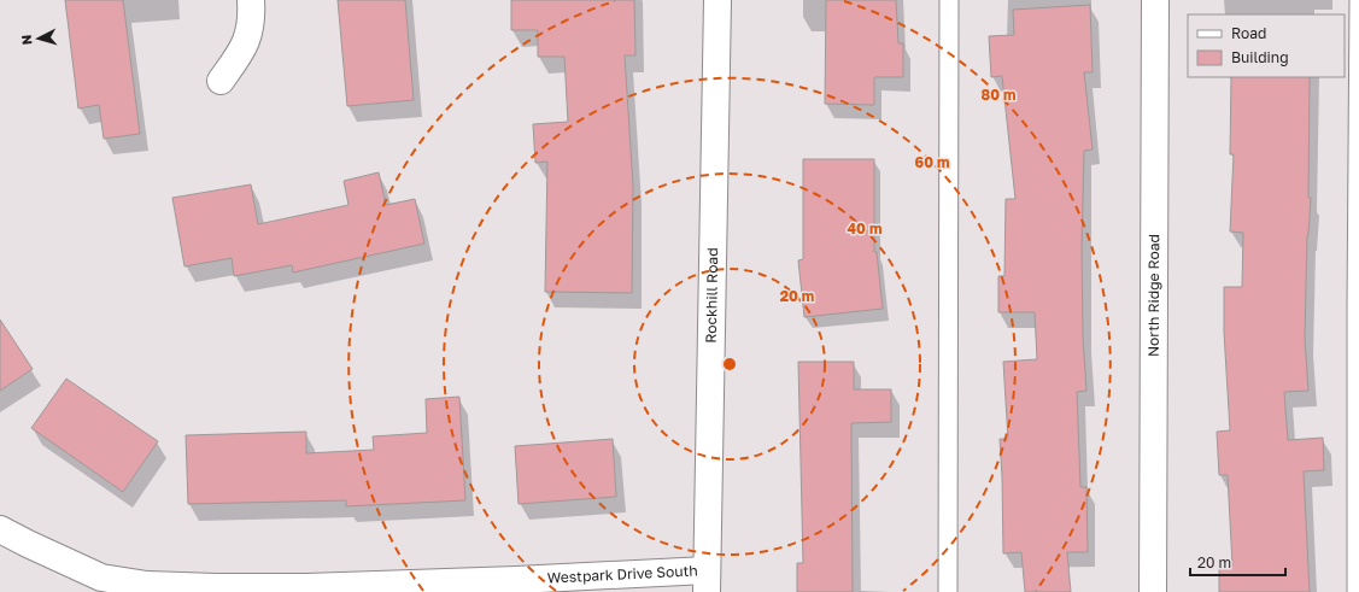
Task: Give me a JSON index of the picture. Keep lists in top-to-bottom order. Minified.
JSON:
{"streets":{"street":["Rockhill Road","North Ridge Road","Westpark Drive South"]},"crossings":[["Rockhill Road","Westpark Drive South"]],"legend":["Road","Building"],"scale_bar":"20 m","north":"left","rings":["80 m","60 m","40 m","20 m"]}
